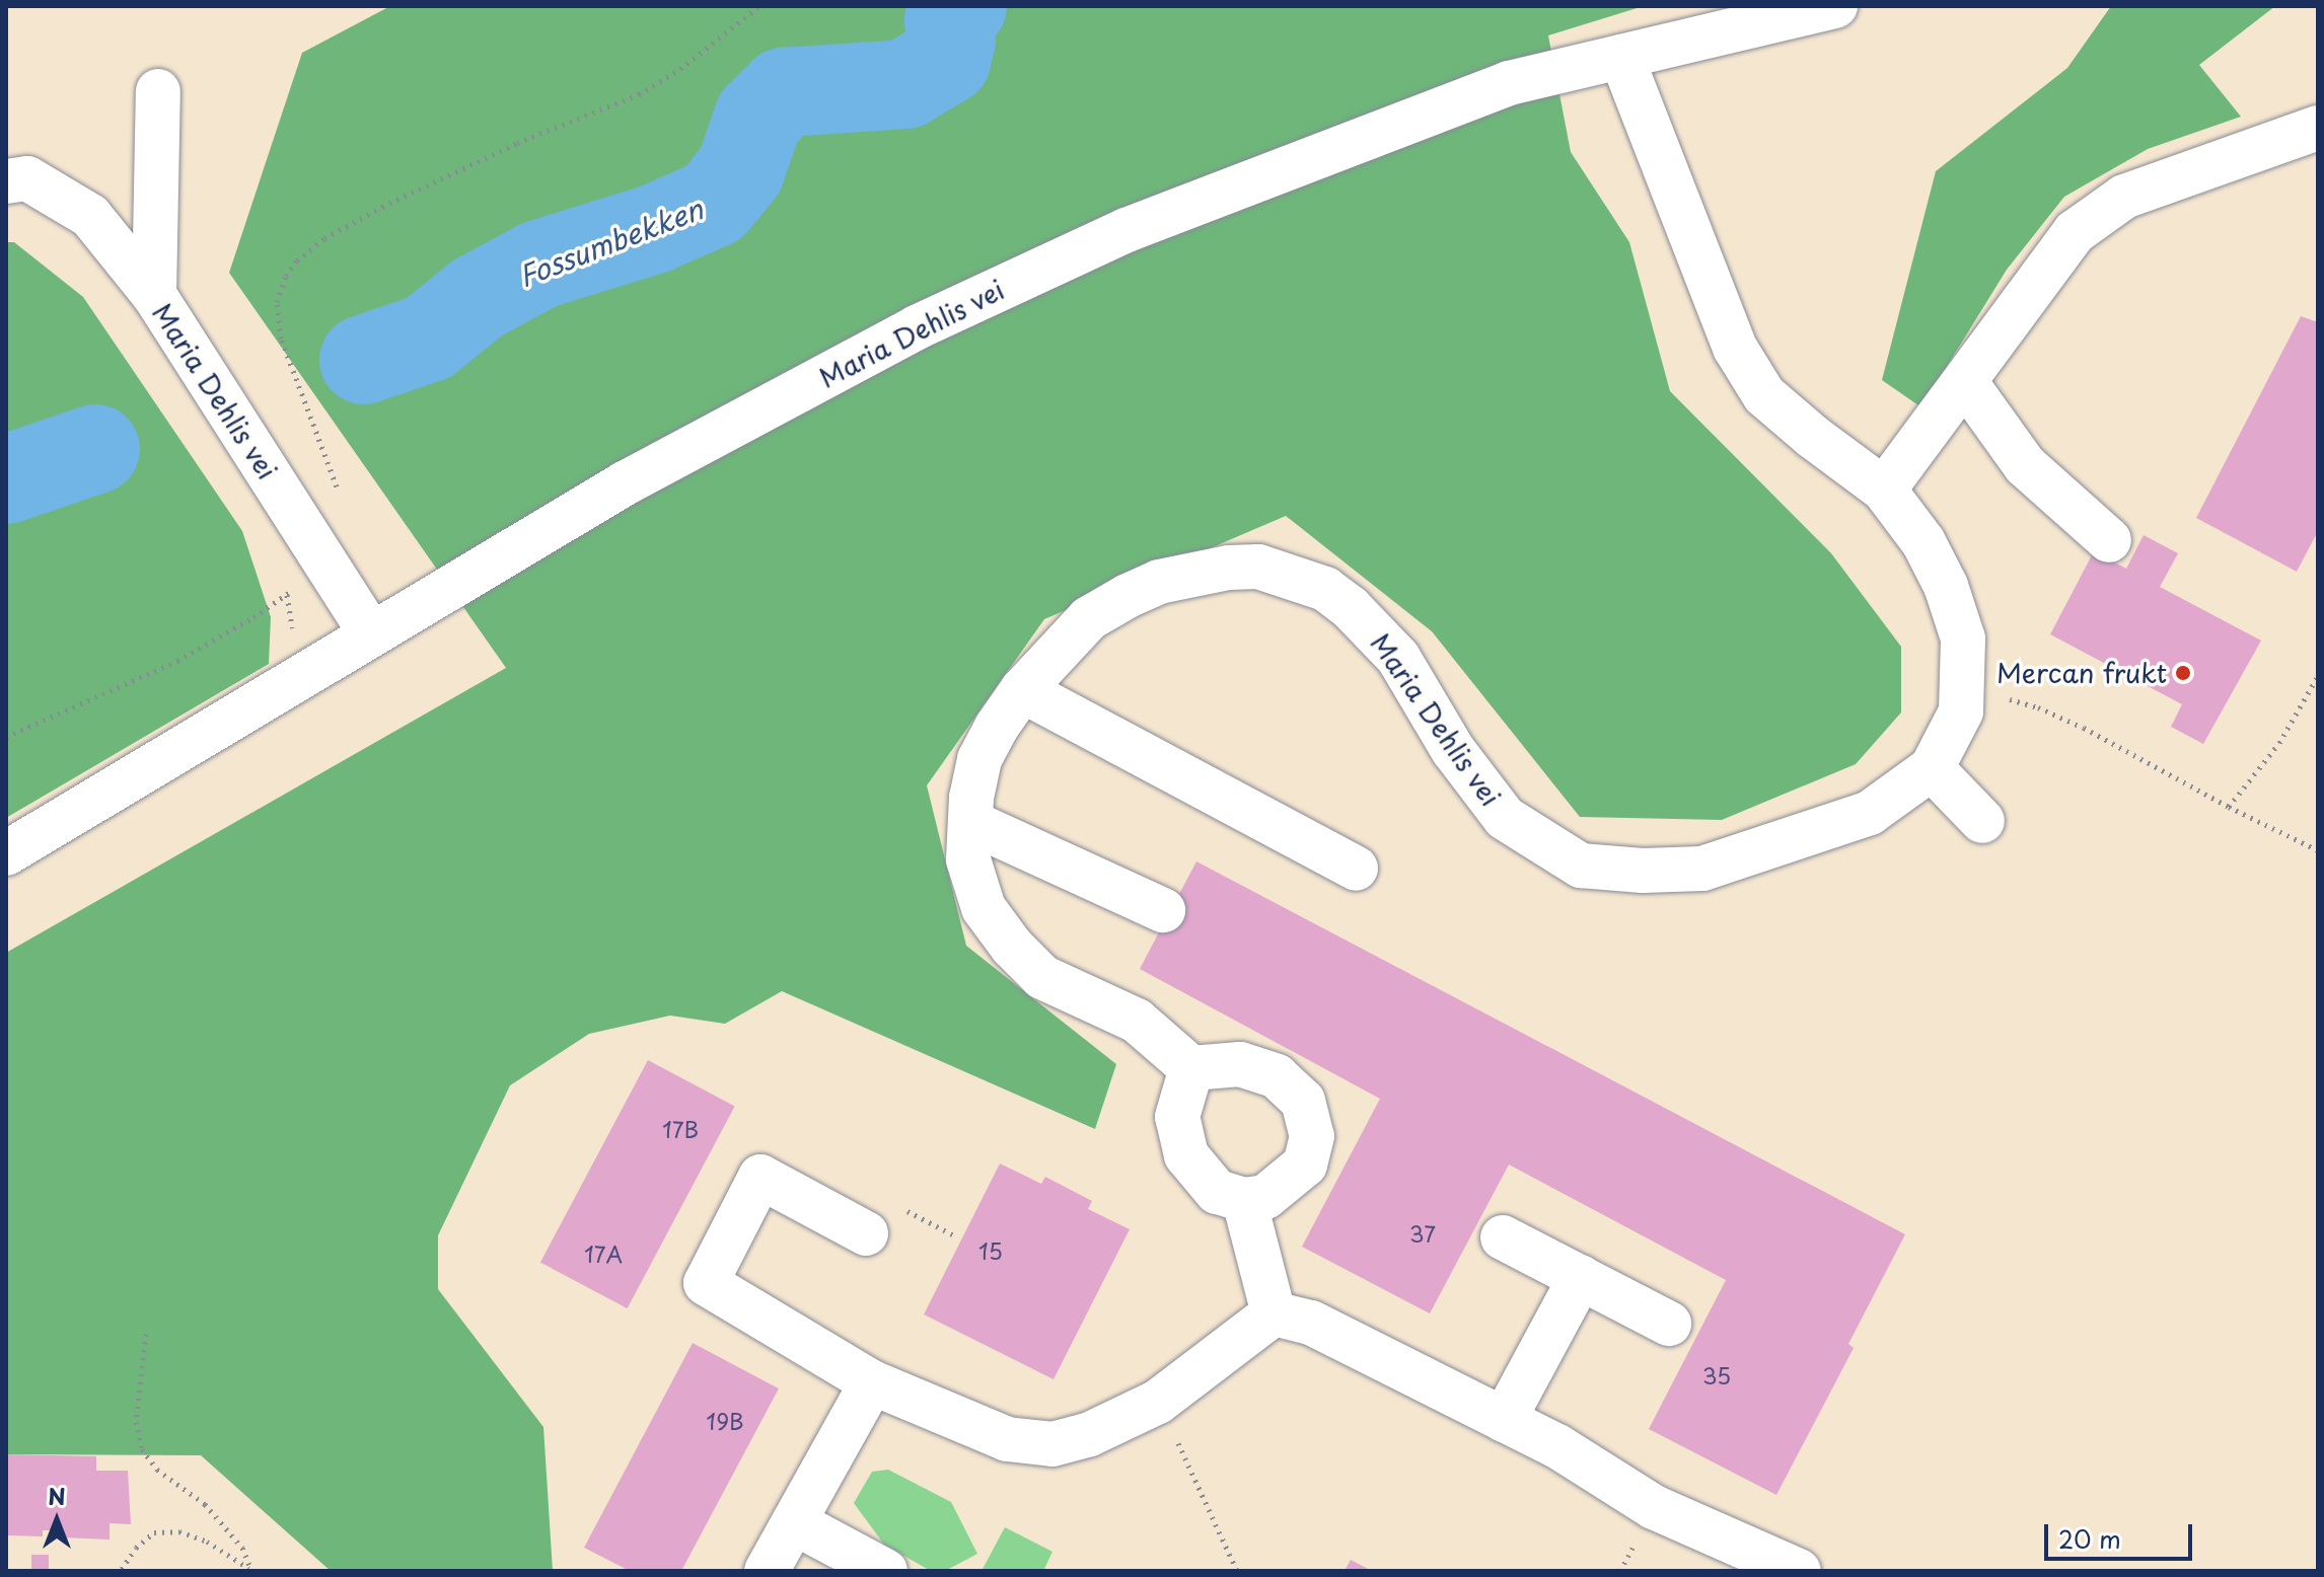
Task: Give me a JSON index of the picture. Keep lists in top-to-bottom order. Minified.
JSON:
{"streets":{"street":["Maria Dehlis vei"]},"water":["Fossumbekken"],"places":["Mercan frukt"],"house_numbers":["17B","37","15","17A","35","19B"],"scale_bar":"20 m","north":"top"}
